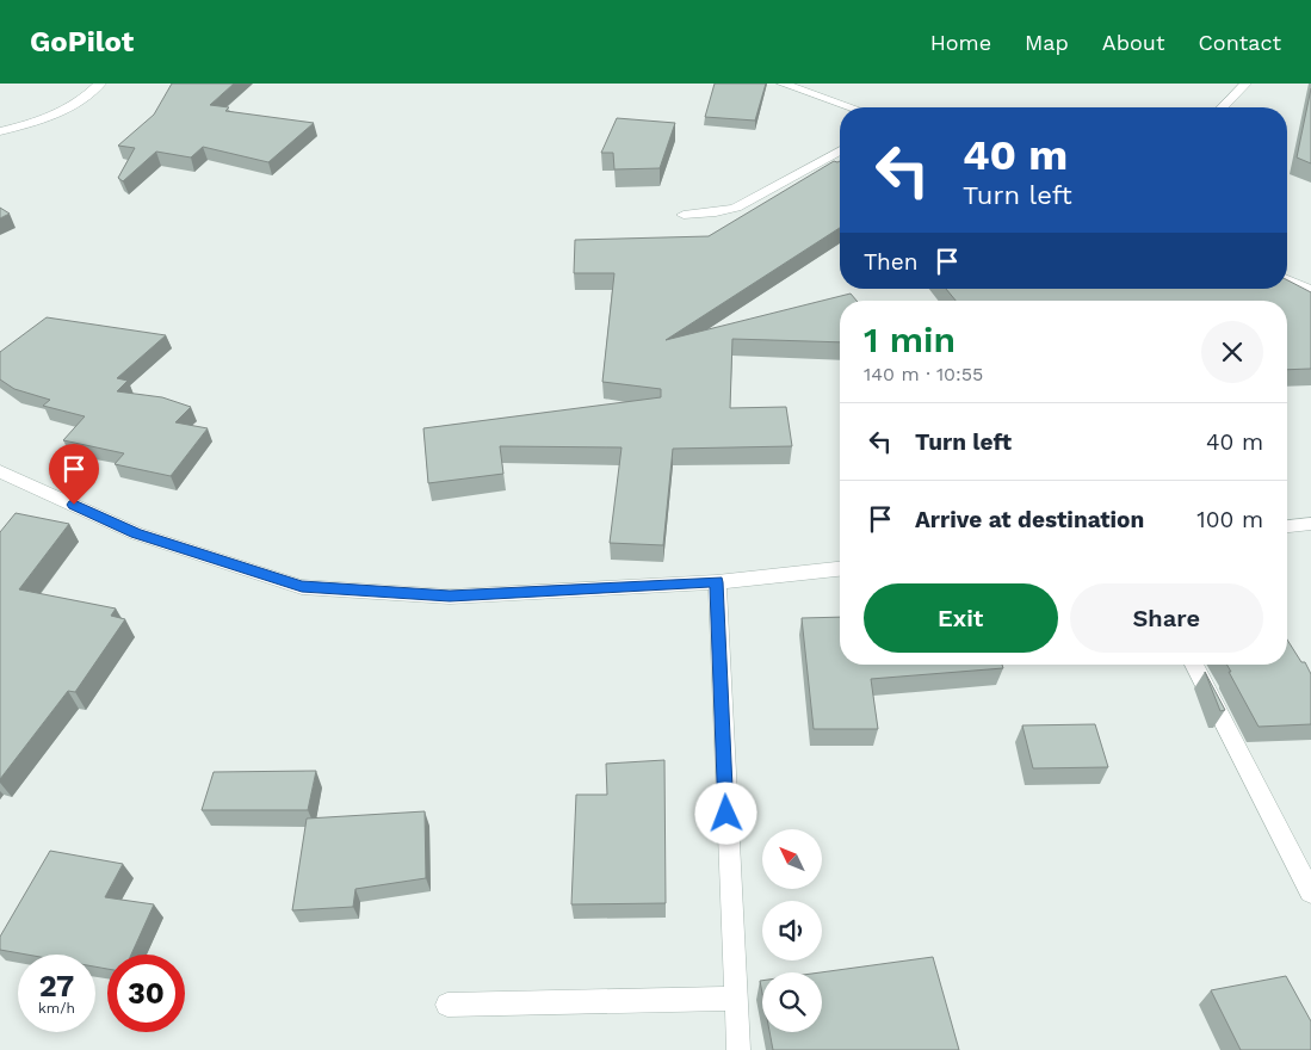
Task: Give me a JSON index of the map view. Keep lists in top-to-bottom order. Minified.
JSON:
{"north":"top left","page":{"header":"GoPilot","nav":["Home","Map","About","Contact"],"turn":["40 m","Turn left"],"then":"Then","heading":["1 min","140 m · 10:55"],"list":[{"name":"Turn left","value":"40 m"},{"name":"Arrive at destination","value":"100 m"}],"buttons":["Exit","Share"],"speed":"27 km/h","limit":"30"}}
